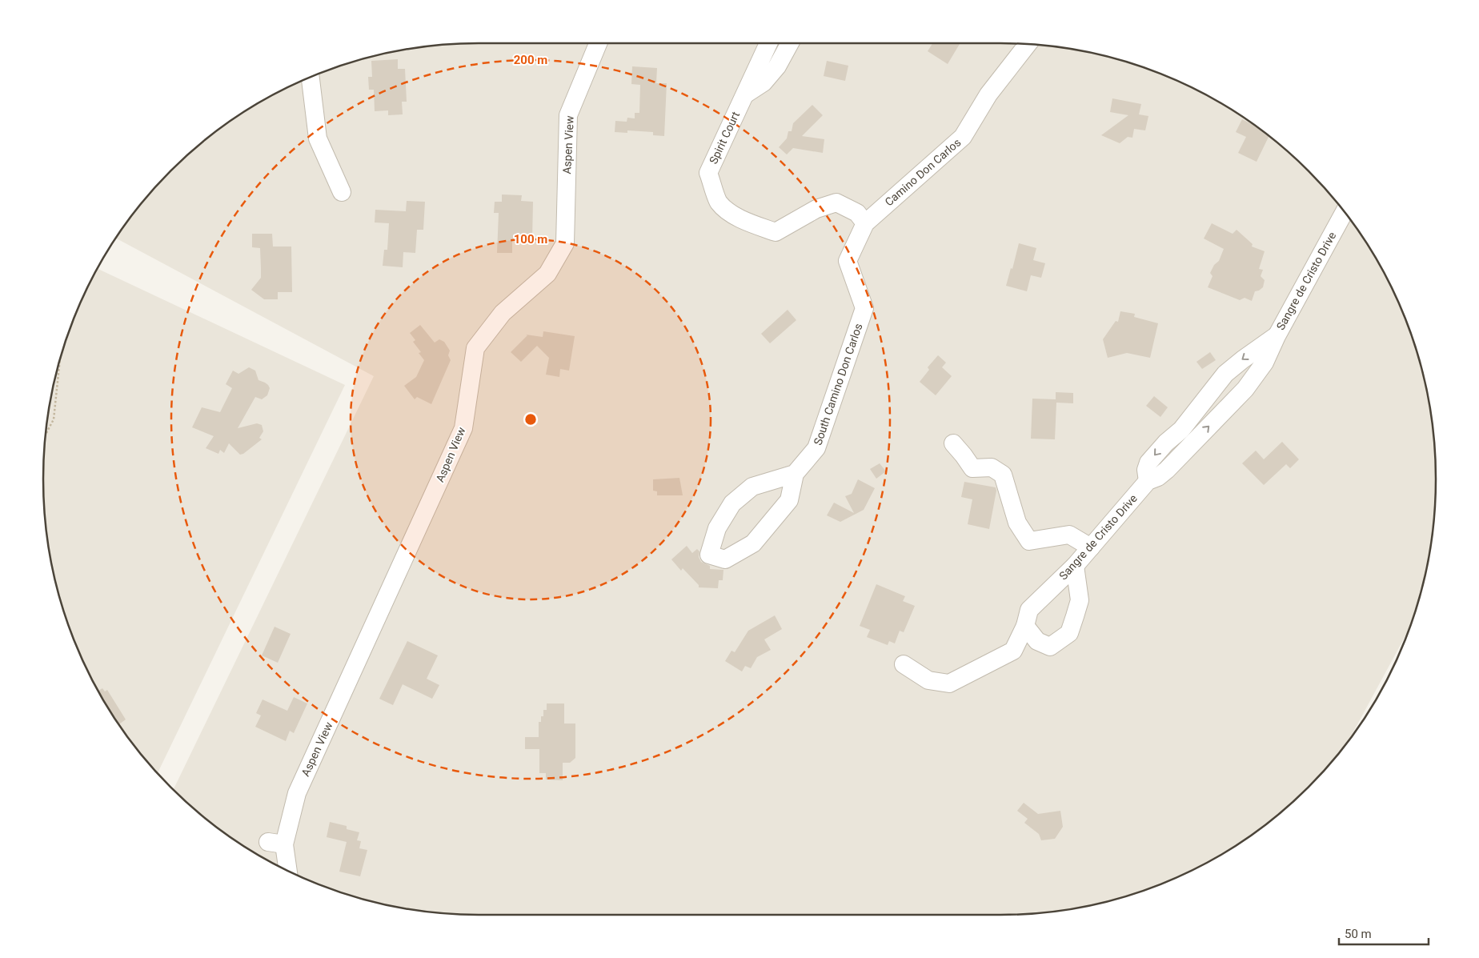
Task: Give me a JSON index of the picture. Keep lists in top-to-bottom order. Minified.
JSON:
{"streets":{"street":["Spirit Court","Aspen View","Camino Don Carlos","Sangre de Cristo Drive","South Camino Don Carlos"]},"crossings":[["Spirit Court","Camino Don Carlos"],["Spirit Court","South Camino Don Carlos"],["Camino Don Carlos","South Camino Don Carlos"]],"scale_bar":"50 m","rings":["200 m","100 m"]}
